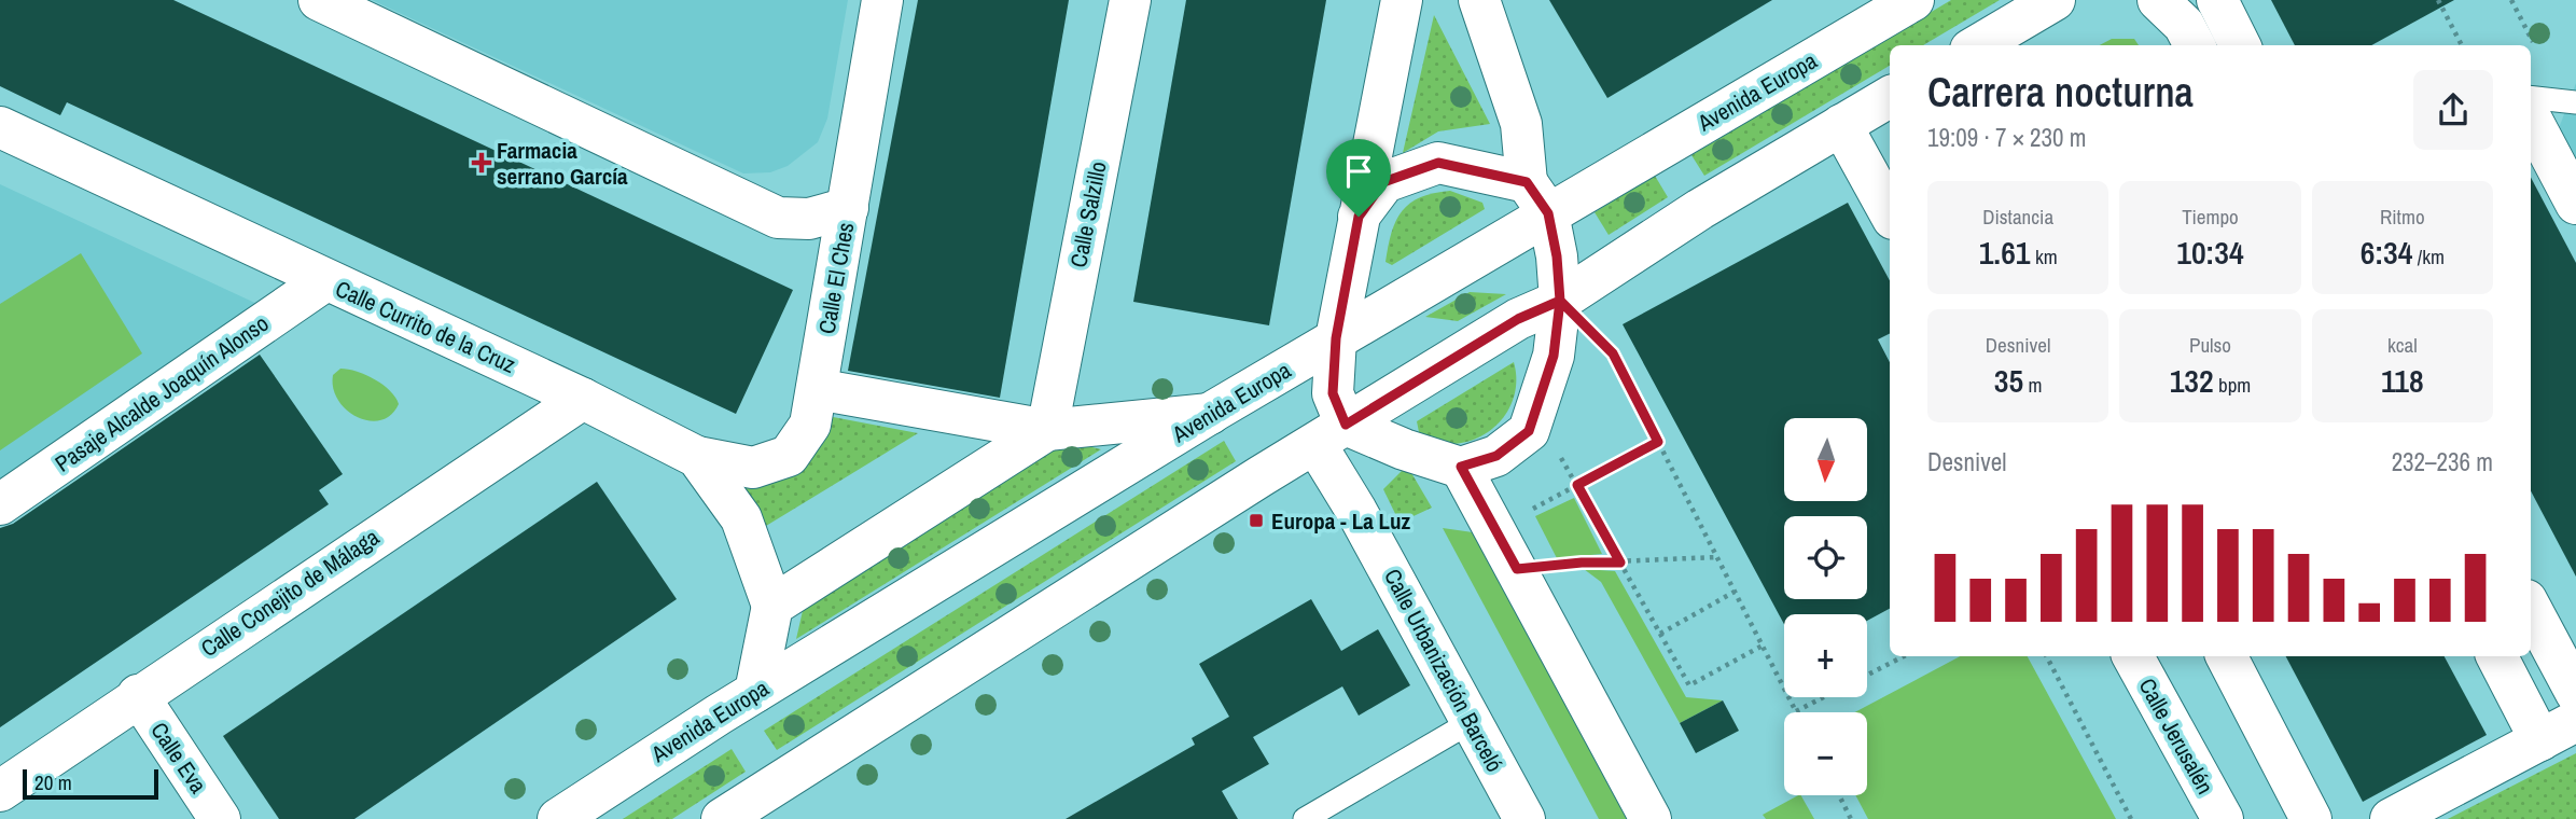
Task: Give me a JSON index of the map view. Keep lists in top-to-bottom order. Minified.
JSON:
{"streets":{"street":["Avenida Europa","Calle Salzillo","Calle El Ches","Calle Currito de la Cruz","Pasaje Alcalde Joaquín Alonso","Calle Conejito de Málaga","Calle Urbanización Barceló","Calle Jerusalén","Calle Eva"]},"crossings":[["Avenida Europa","Calle Urbanización Barceló"],["Calle El Ches","Calle Currito de la Cruz"],["Calle Currito de la Cruz","Pasaje Alcalde Joaquín Alonso"],["Calle Currito de la Cruz","Calle Conejito de Málaga"],["Calle Conejito de Málaga","Calle Eva"]],"places":{"health":["Farmacia serrano García"],"transit":["Europa - La Luz"]},"scale_bar":"20 m","north":"bottom","page":{"heading":["Carrera nocturna","19:09 · 7 × 230 m"],"stats":[["Distancia","1.61 km"],["Tiempo","10:34"],["Ritmo","6:34 /km"],["Desnivel","35 m"],["Pulso","132 bpm"],["kcal","118"]],"map_buttons":["+","−"],"chart":["Desnivel","232–236 m"],"scale":"20 m"}}
